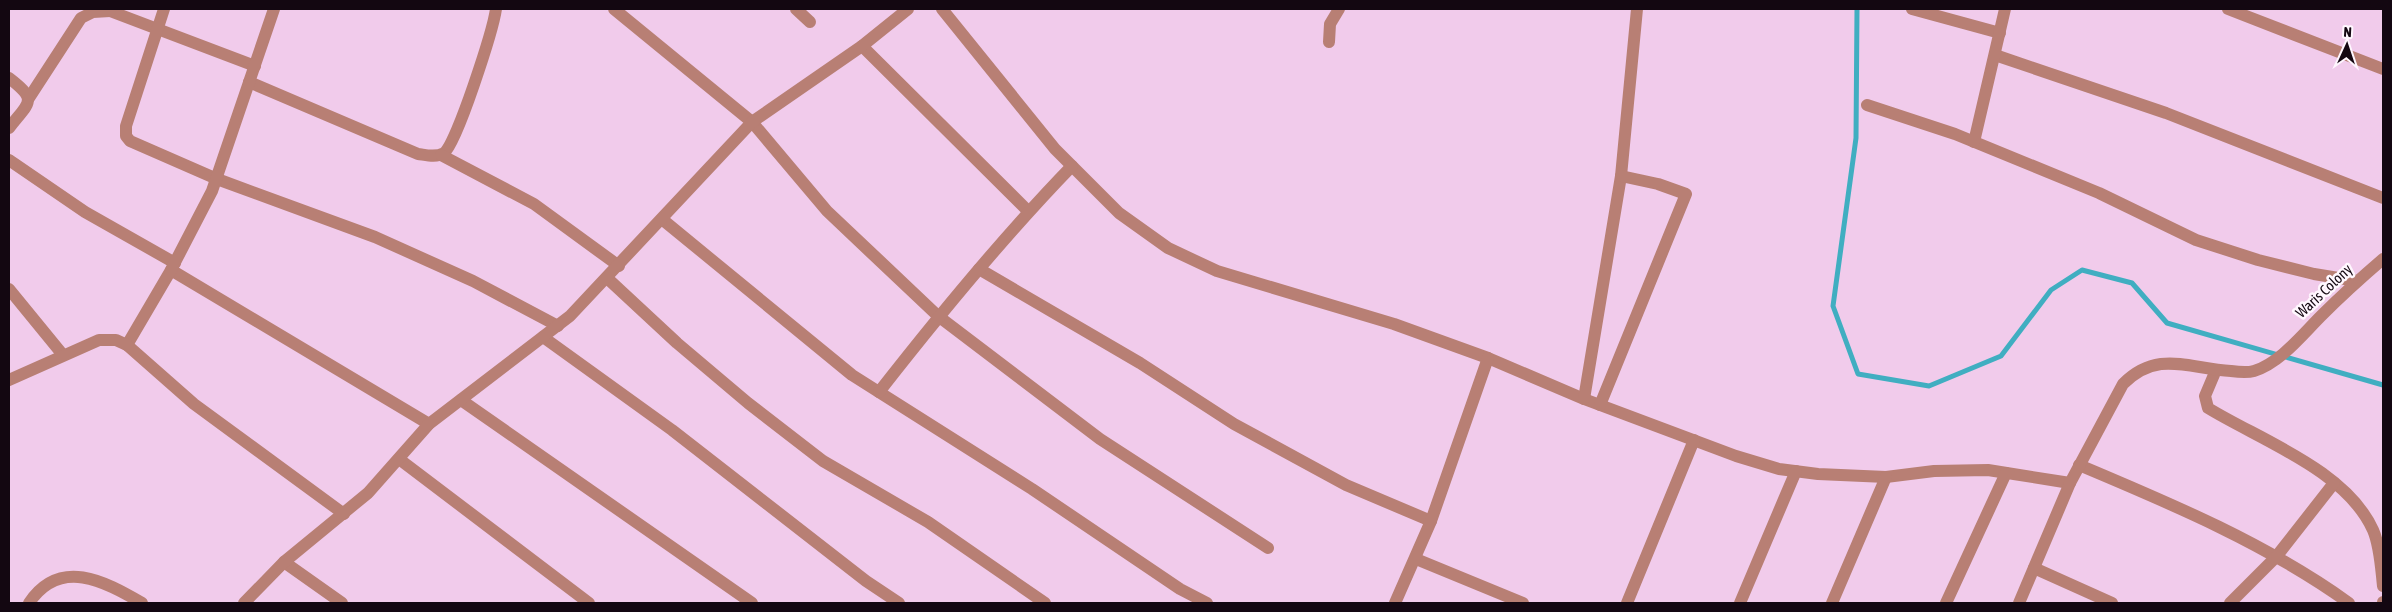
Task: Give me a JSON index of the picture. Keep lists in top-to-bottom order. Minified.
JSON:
{"streets":{"street":["Waris Colony"]},"north":"top"}
